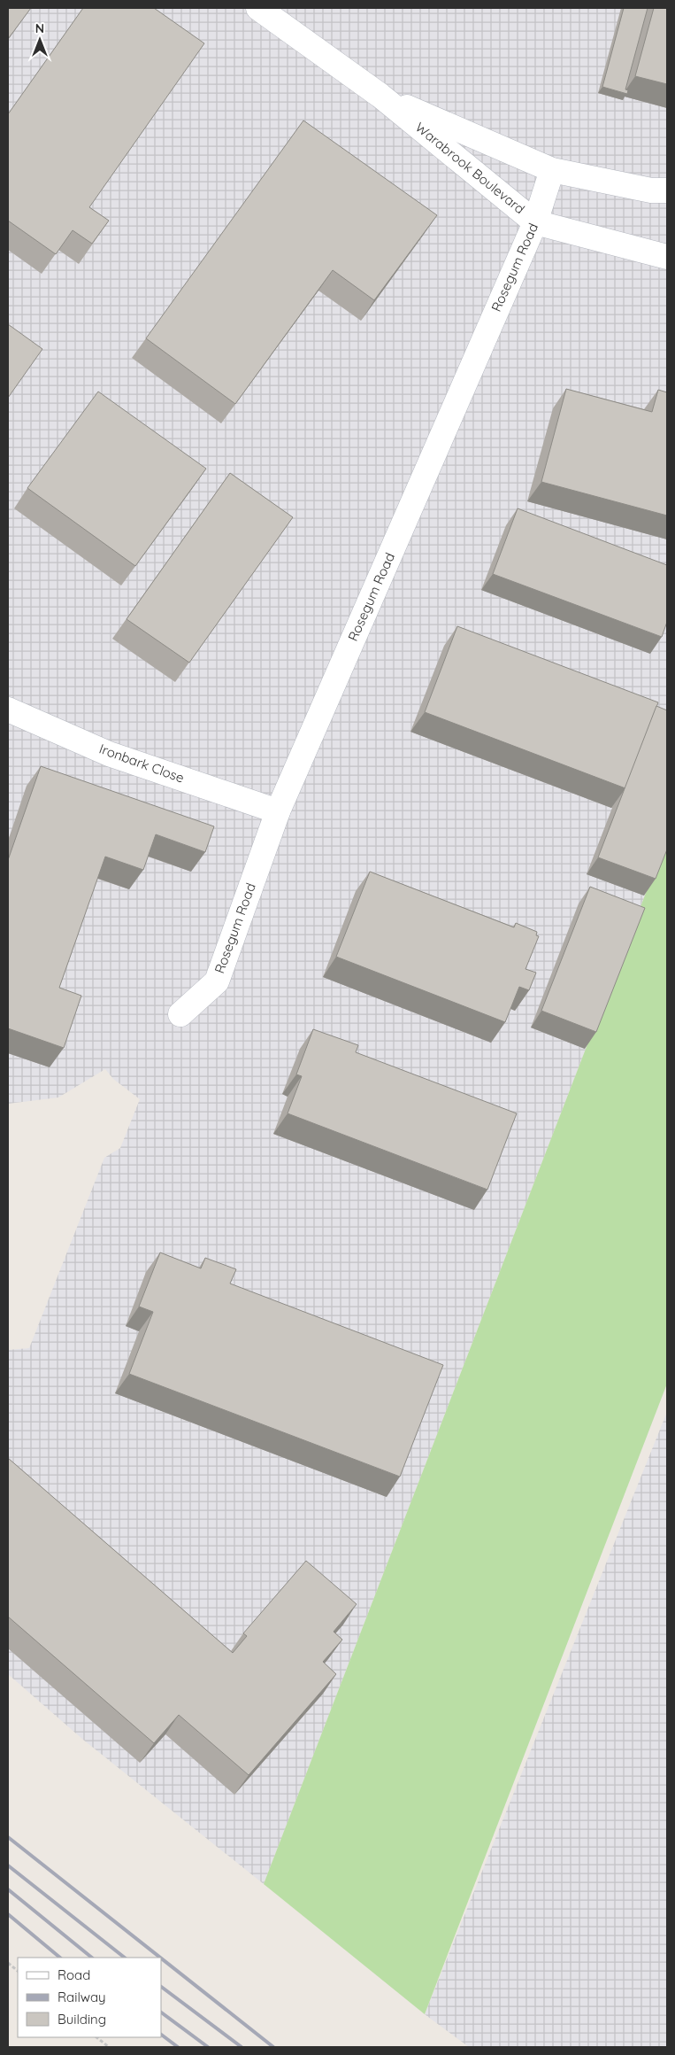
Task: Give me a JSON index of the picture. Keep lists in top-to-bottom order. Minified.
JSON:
{"streets":{"street":["Warabrook Boulevard","Rosegum Road","Ironbark Close"]},"crossings":[["Warabrook Boulevard","Rosegum Road"],["Rosegum Road","Ironbark Close"]],"legend":["Road","Railway","Building"],"north":"top"}
